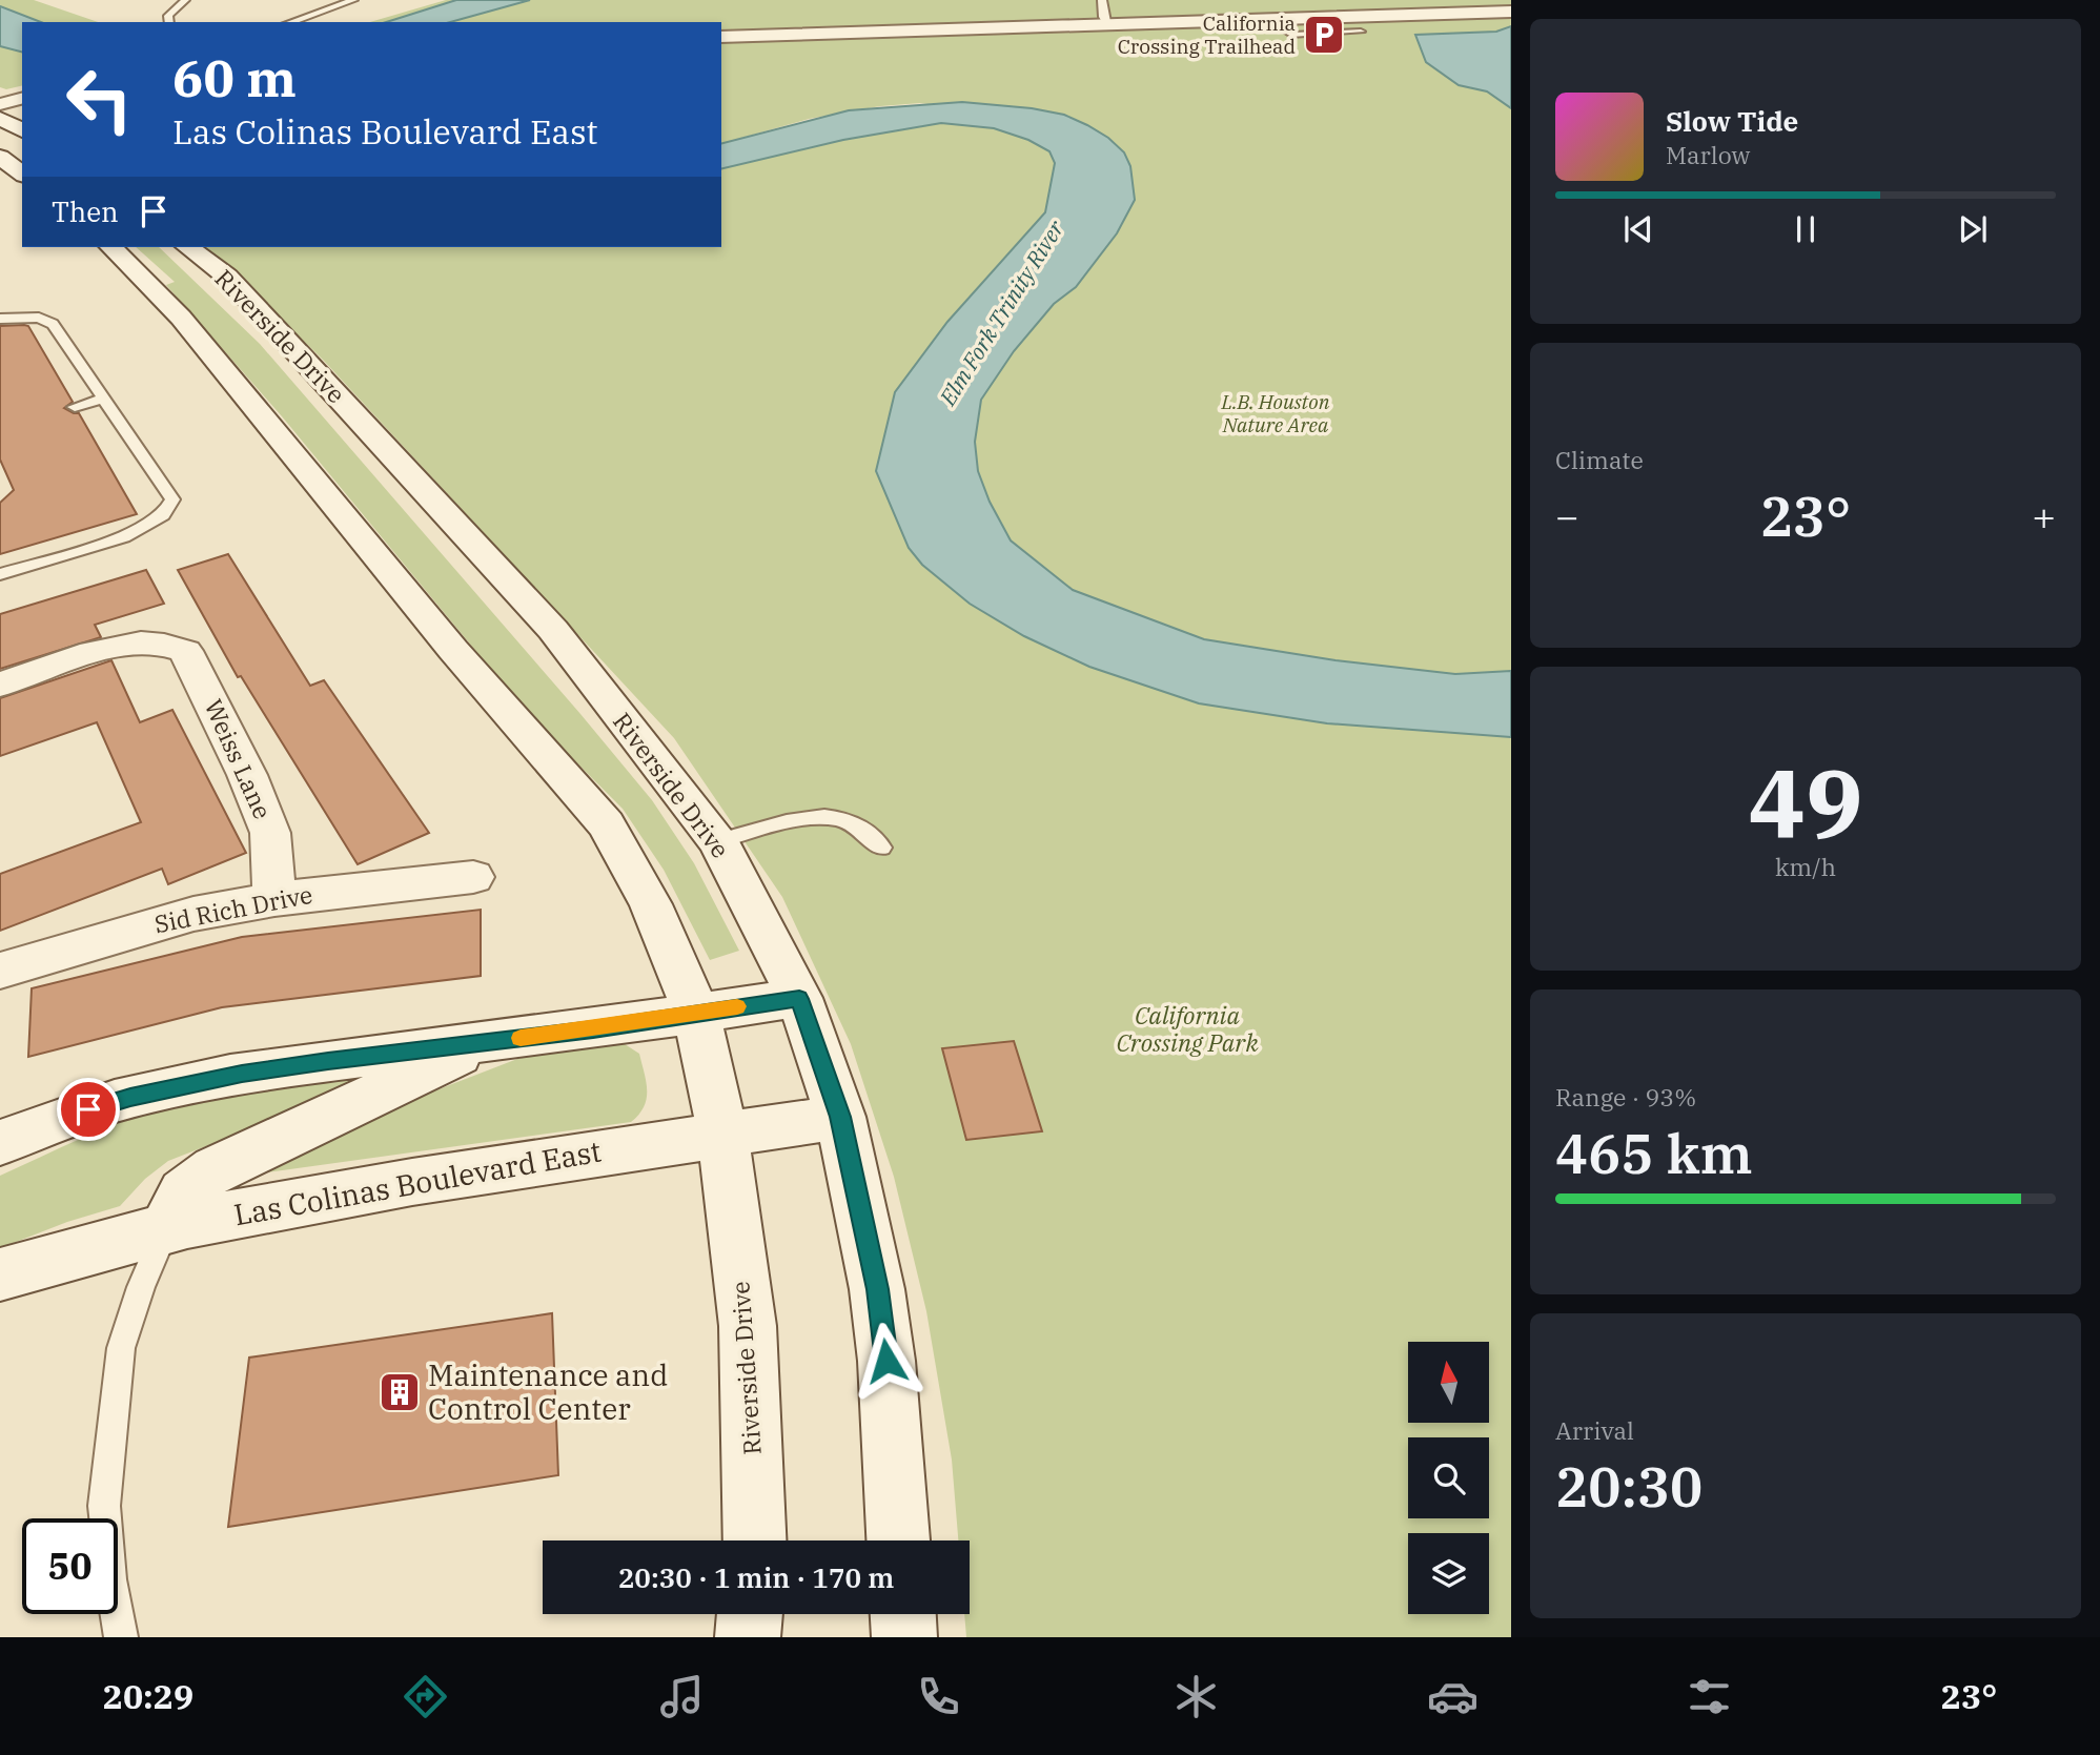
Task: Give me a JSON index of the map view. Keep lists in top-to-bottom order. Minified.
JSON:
{"streets":{"main road":["Riverside Drive","Weiss Lane","Sid Rich Drive","Las Colinas Boulevard East"]},"crossings":[["Riverside Drive","Las Colinas Boulevard East"],["Weiss Lane","Sid Rich Drive"]],"water":["Elm Fork Trinity River"],"parks":["L.B. Houston Nature Area","California Crossing Park"],"places":{"parking":["California Crossing Trailhead"],"building":["Maintenance and Control Center"]},"north":"top","page":{"turn":["60 m","Las Colinas Boulevard East"],"song":["Slow Tide","Marlow"],"then":"Then","tile":["Climate",["49","km/h"],["Range · 93%","465 km"],["Arrival","20:30"]],"heat":["−","23°","+"],"limit":"50","trip":"20:30 · 1 min · 170 m","tabs":["20:29","23°"]}}
